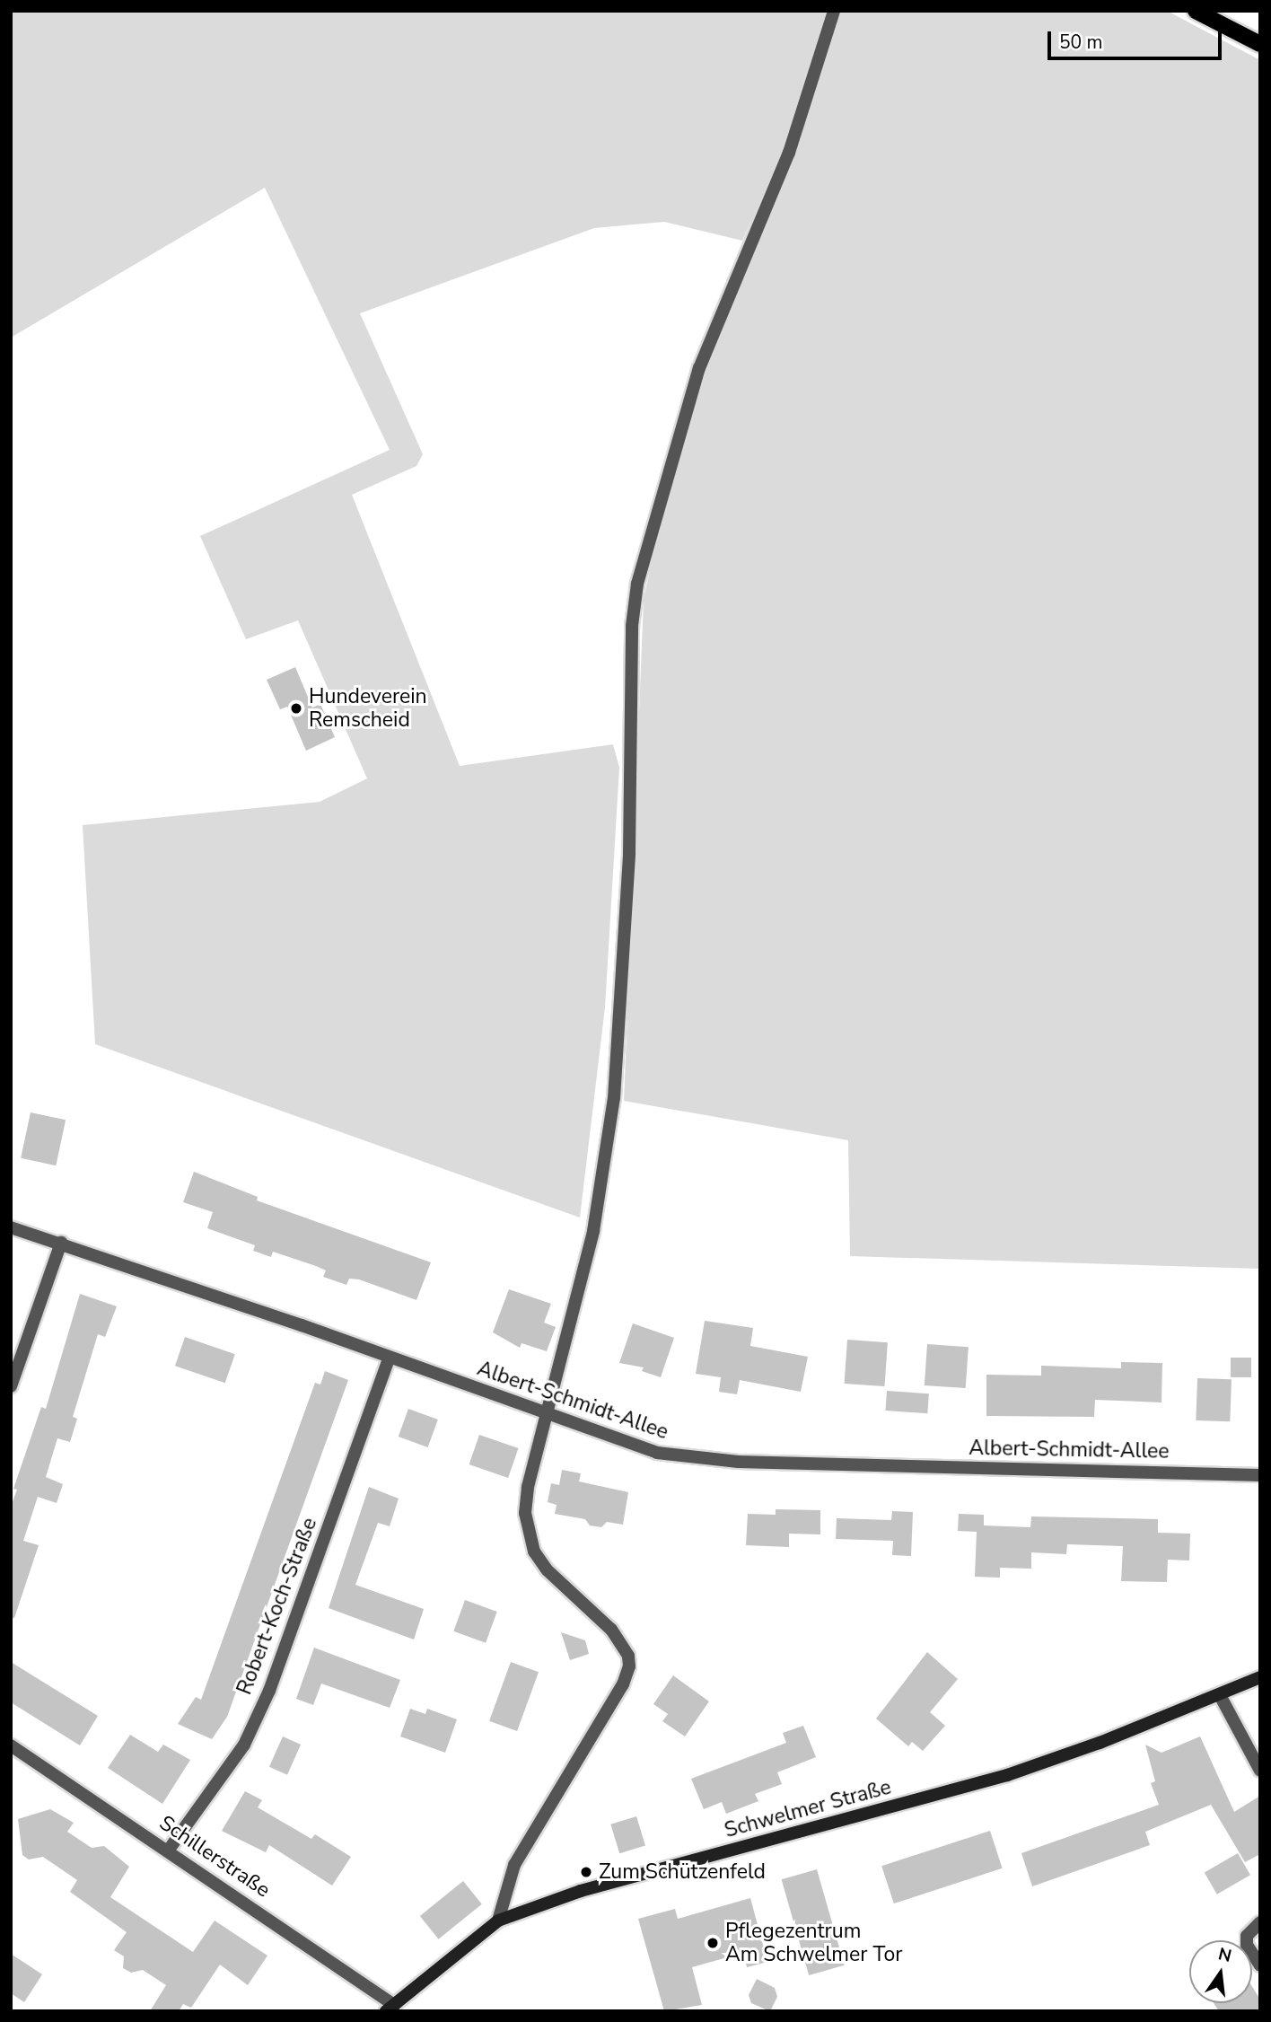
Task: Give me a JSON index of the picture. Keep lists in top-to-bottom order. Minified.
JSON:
{"streets":{"street":["Albert-Schmidt-Allee","Robert-Koch-Straße","Schwelmer Straße","Schillerstraße"]},"crossings":[["Albert-Schmidt-Allee","Robert-Koch-Straße"],["Robert-Koch-Straße","Schillerstraße"],["Schwelmer Straße","Schillerstraße"]],"places":["Hundeverein Remscheid","Zum Schützenfeld","Pflegezentrum Am Schwelmer Tor"],"scale_bar":"50 m","north":"top"}
